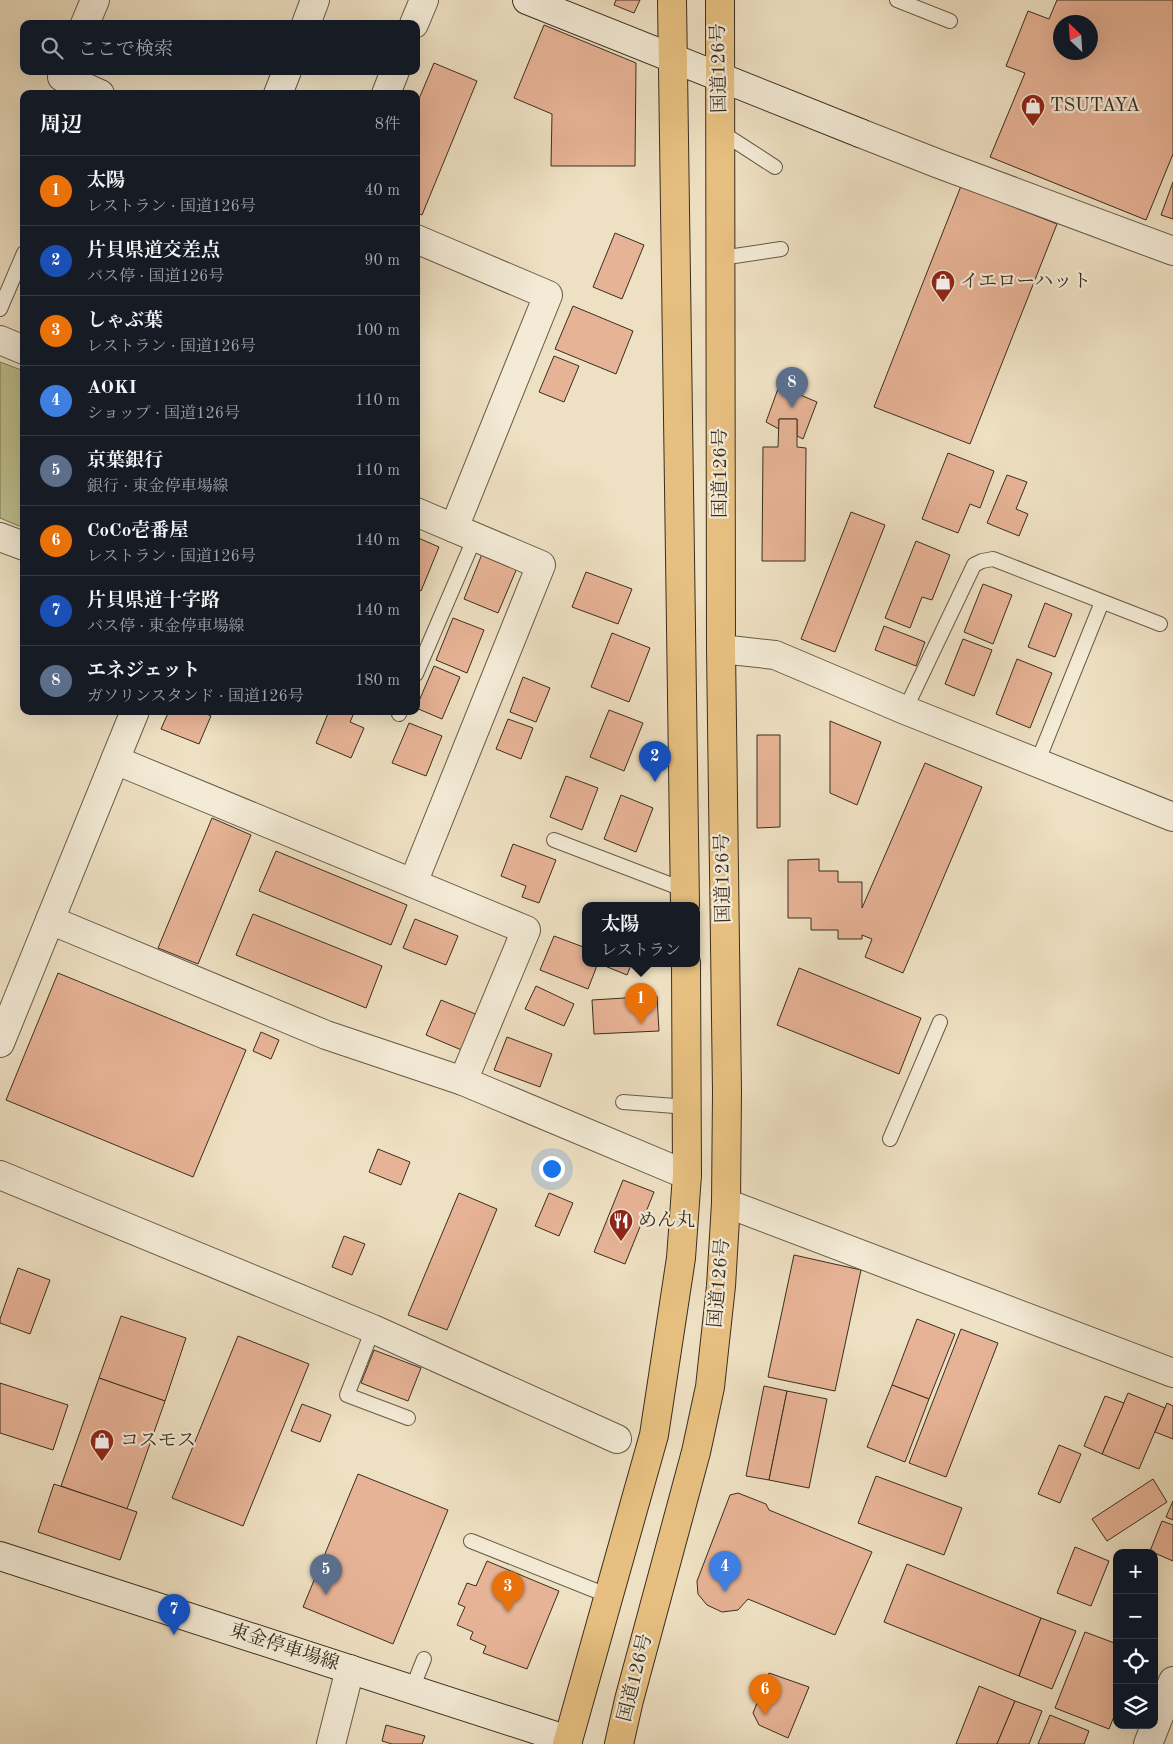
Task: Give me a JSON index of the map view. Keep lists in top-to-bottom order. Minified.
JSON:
{"streets":{"highway":["国道126号"],"street":["東金停車場線"]},"places":{"shop":["TSUTAYA","イエローハット","コスモス"],"restaurant":["めん丸"]},"north":"top left","page":{"search":"ここで検索","heading":["周辺","8件"],"list":[{"mark":"1","name":"太陽","note":"レストラン · 国道126号","value":"40 m"},{"mark":"2","name":"片貝県道交差点","note":"バス停 · 国道126号","value":"90 m"},{"mark":"3","name":"しゃぶ葉","note":"レストラン · 国道126号","value":"100 m"},{"mark":"4","name":"AOKI","note":"ショップ · 国道126号","value":"110 m"},{"mark":"5","name":"京葉銀行","note":"銀行 · 東金停車場線","value":"110 m"},{"mark":"6","name":"CoCo壱番屋","note":"レストラン · 国道126号","value":"140 m"},{"mark":"7","name":"片貝県道十字路","note":"バス停 · 東金停車場線","value":"140 m"},{"mark":"8","name":"エネジェット","note":"ガソリンスタンド · 国道126号","value":"180 m"}],"pins":["8","2","1","4","5","3","7","6"],"popup":["太陽","レストラン"],"map_buttons":["+","−"]}}
